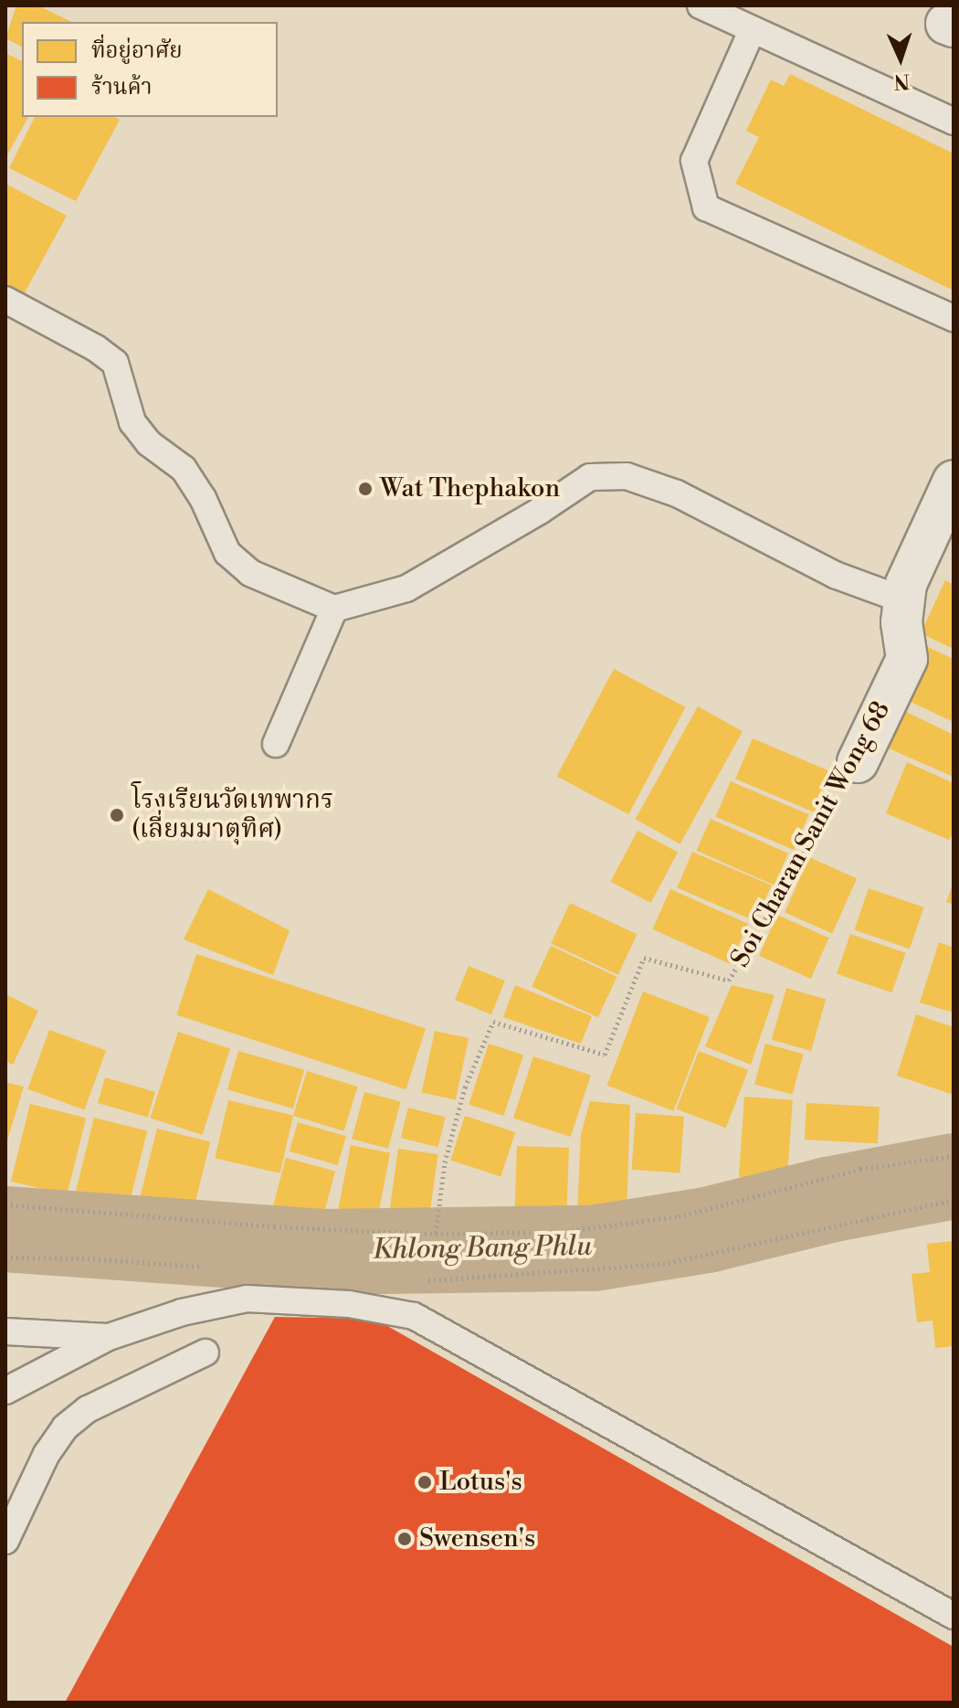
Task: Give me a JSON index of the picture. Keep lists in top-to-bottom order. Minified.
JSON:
{"streets":{"street":["Soi Charan Sanit Wong 68"]},"water":["Khlong Bang Phlu"],"places":["Wat Thephakon","โรงเรียนวัดเทพากร (เลี่ยมมาตุทิศ)","Lotus's","Swensen's"],"legend":["ที่อยู่อาศัย","ร้านค้า"],"north":"bottom"}
